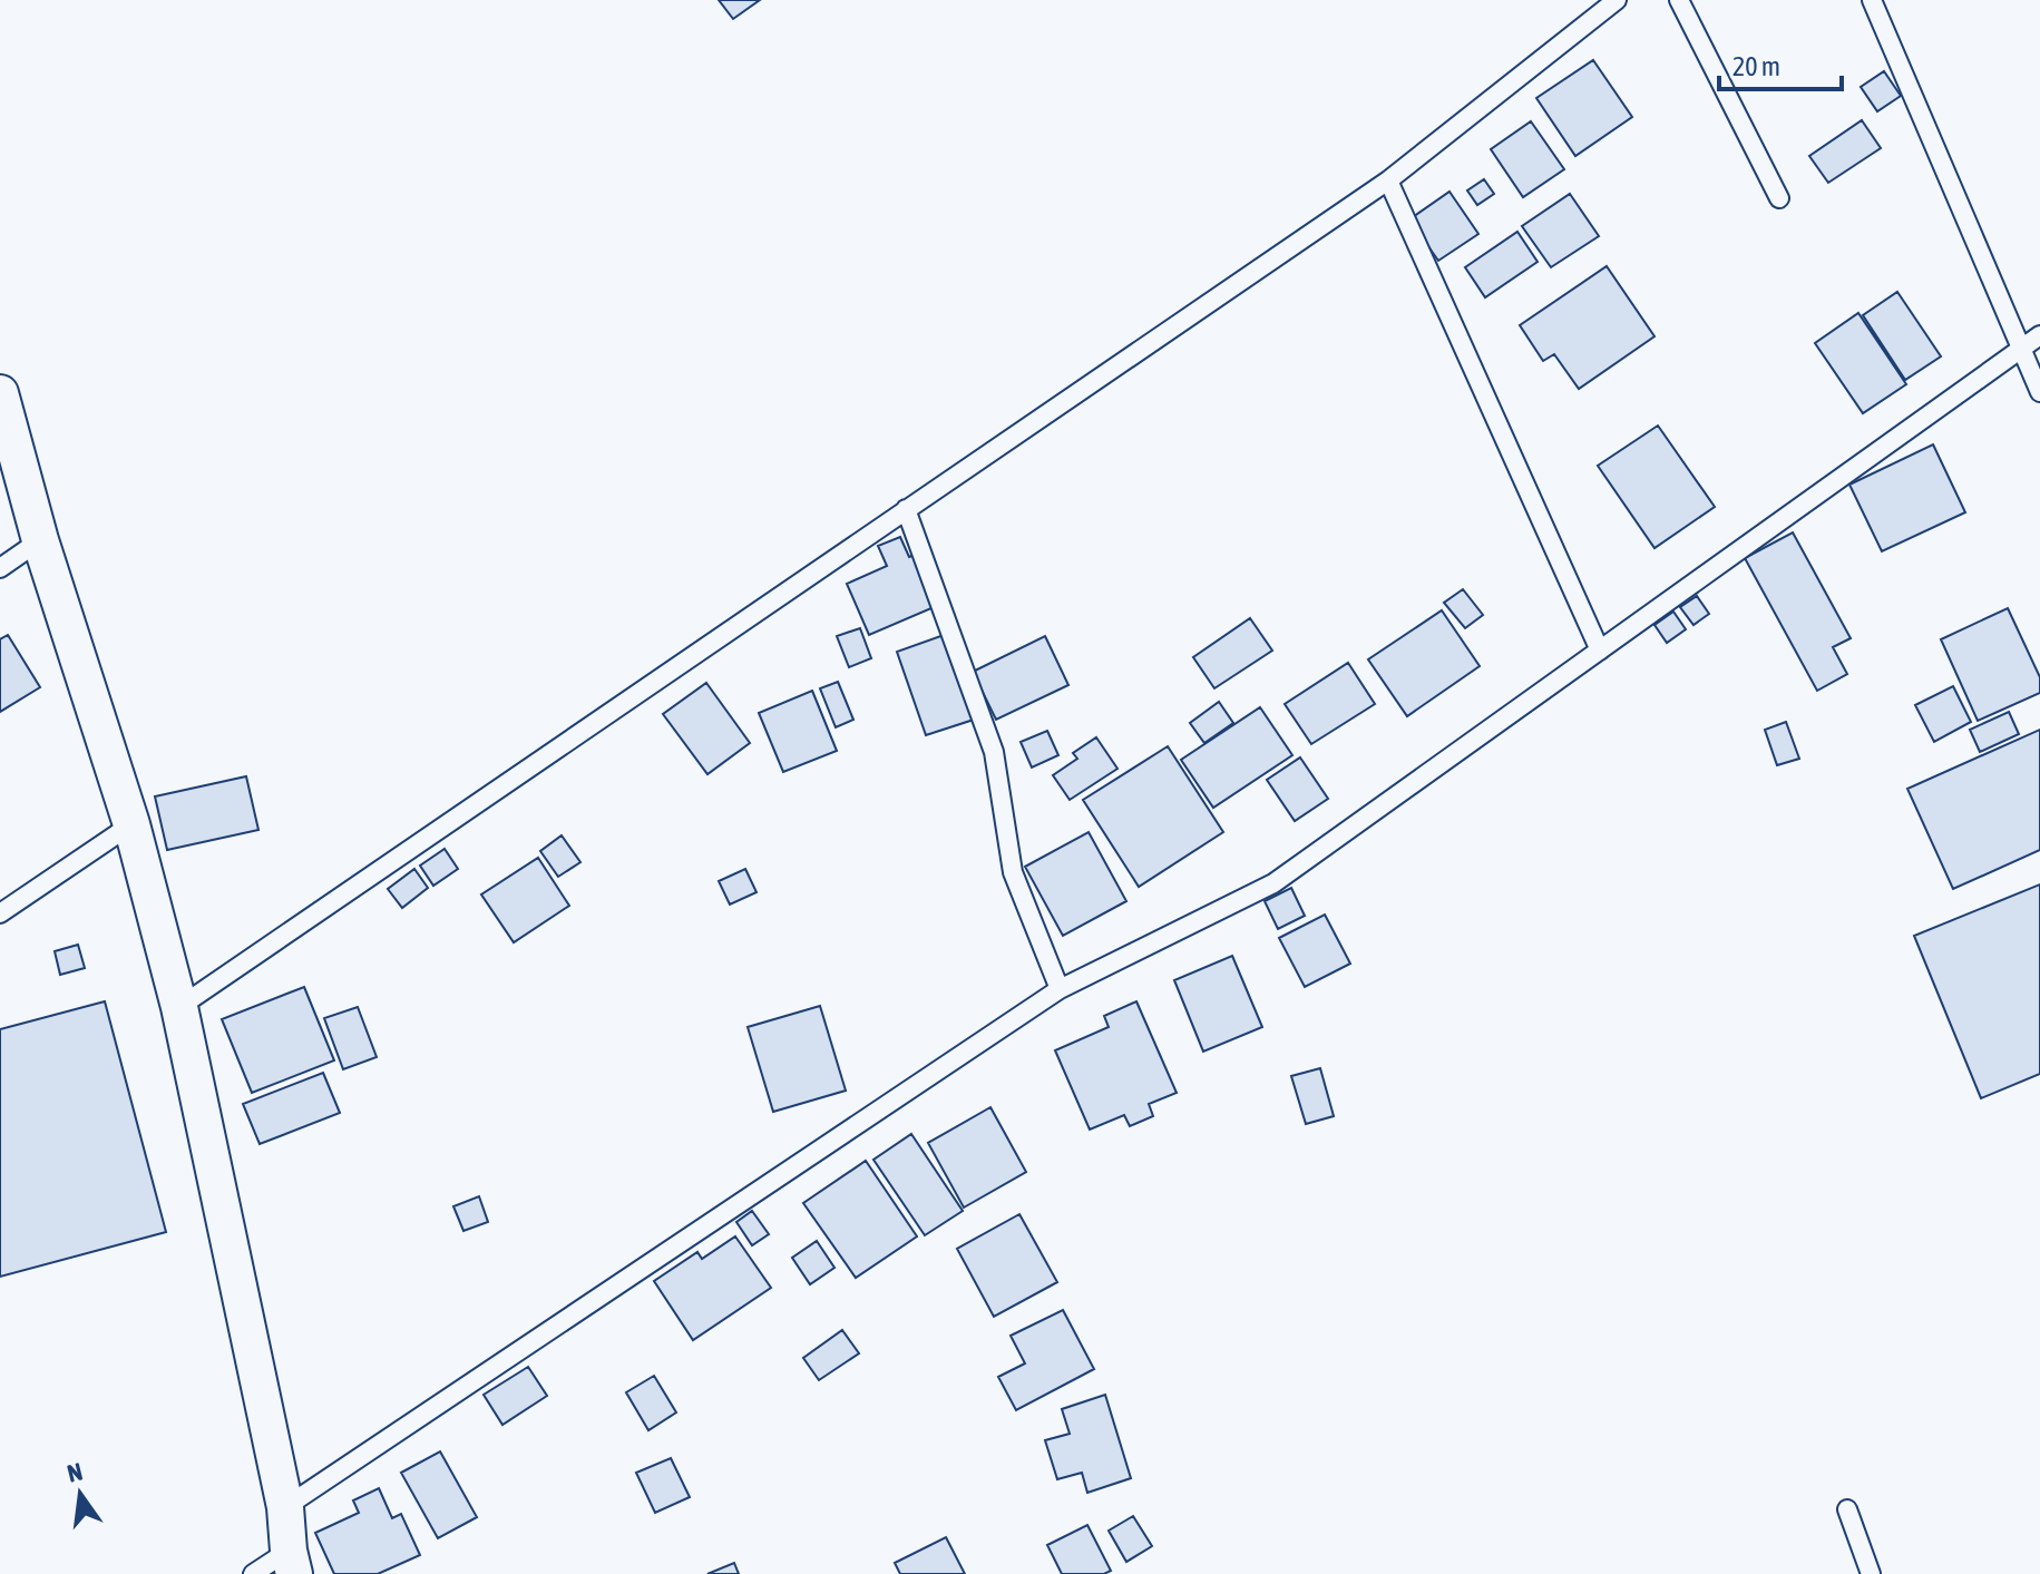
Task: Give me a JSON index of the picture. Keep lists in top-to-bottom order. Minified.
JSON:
{"scale_bar":"20 m","north":"top"}
